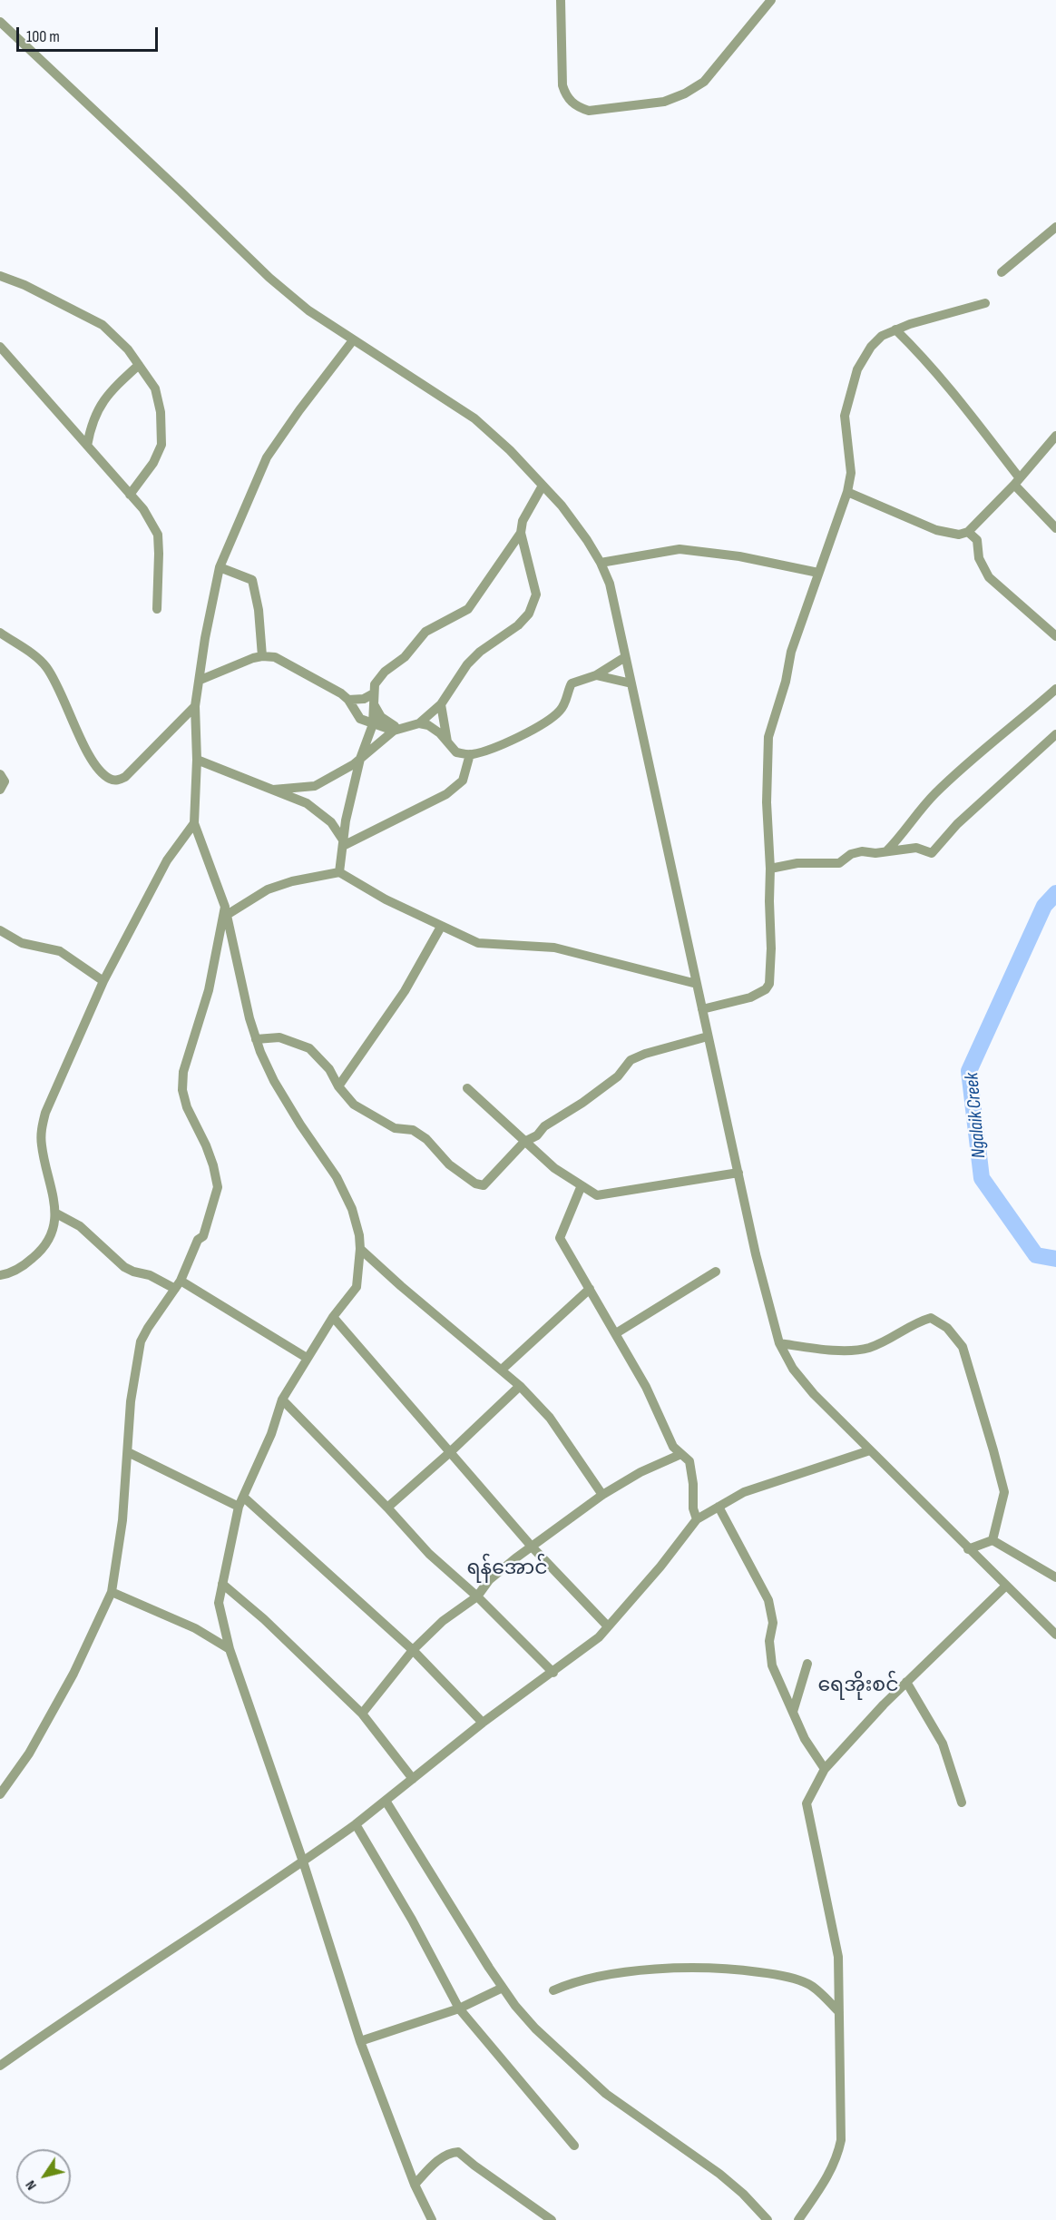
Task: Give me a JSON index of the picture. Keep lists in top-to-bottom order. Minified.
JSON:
{"districts":["ရန်အောင်","ရေအိုးစင်"],"water":["Ngalaik Creek"],"scale_bar":"100 m","north":"bottom left"}
